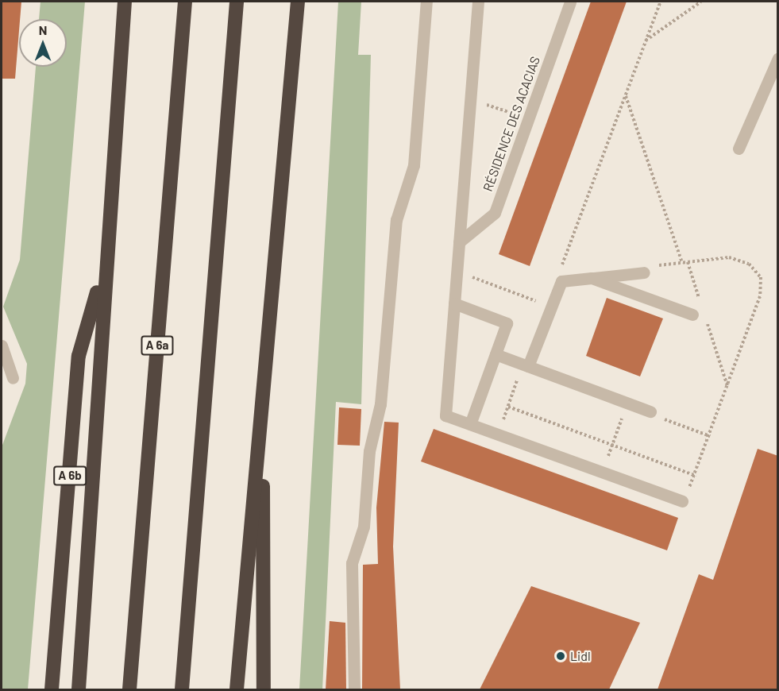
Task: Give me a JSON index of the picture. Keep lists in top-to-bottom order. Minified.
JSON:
{"streets":{"highway":["A 6a","A 6b"],"street":["RÉSIDENCE DES ACACIAS"]},"places":["Lidl"],"north":"top"}
